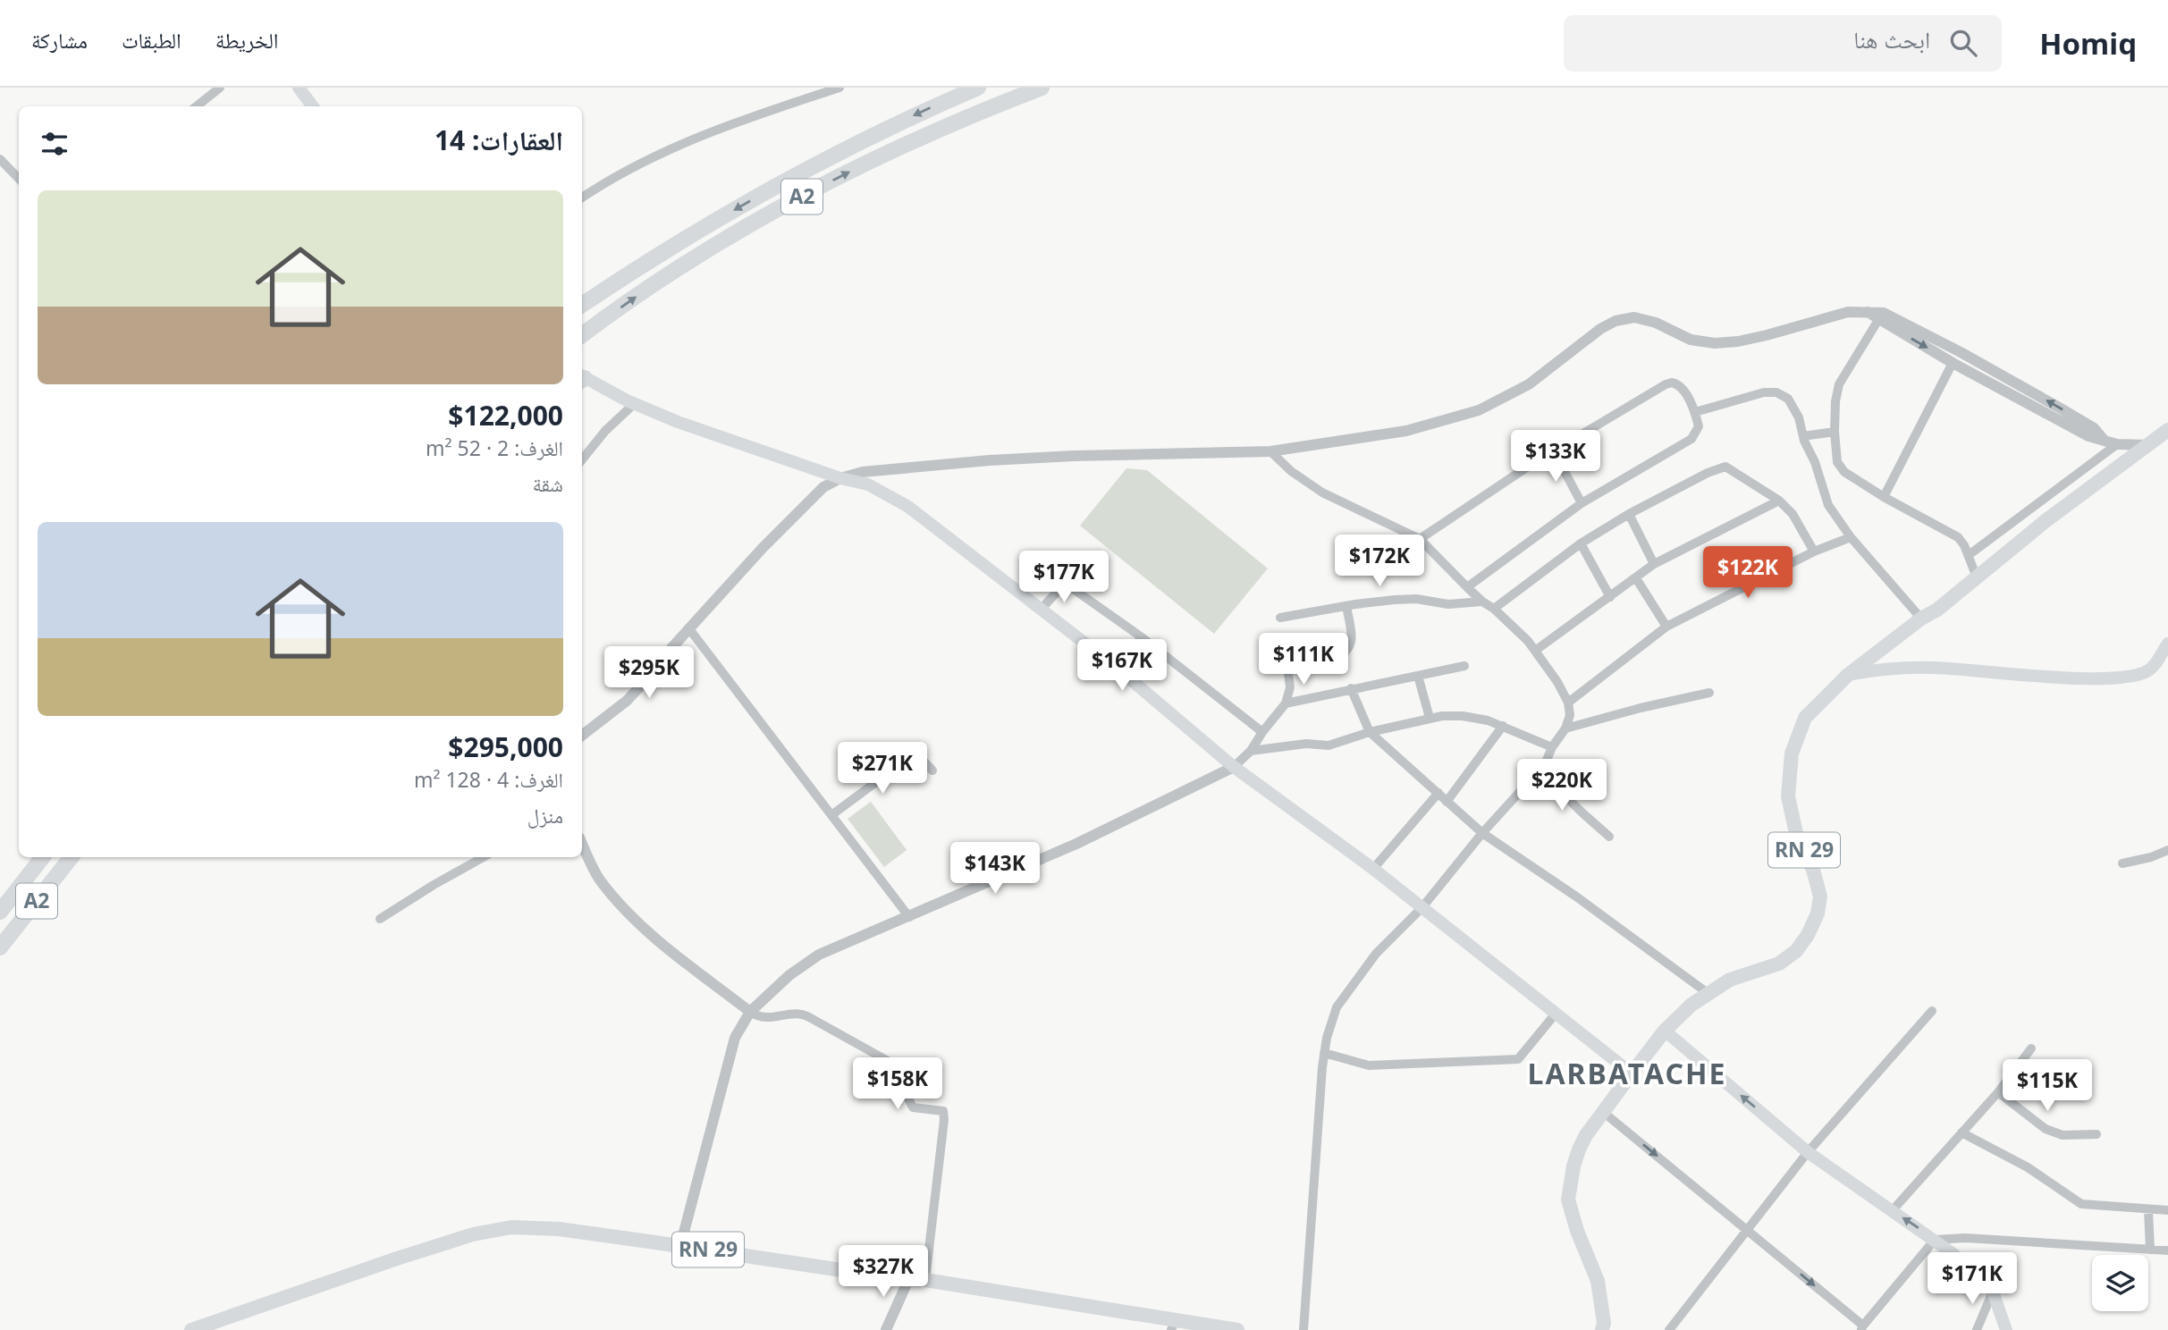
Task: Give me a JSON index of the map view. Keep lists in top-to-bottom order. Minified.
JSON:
{"streets":{"highway":["A2"],"main road":["RN 29"]},"districts":["LARBATACHE"],"page":{"header":"Homiq","search":"ابحث هنا","nav":["الخريطة","الطبقات","مشاركة"],"heading":"العقارات: 14","list":[{"name":"$122,000","note":"الغرف: 2 · 52 m² · شقة"},{"name":"$295,000","note":"الغرف: 4 · 128 m² · منزل"}],"price":["$133K","$172K","$122K","$177K","$111K","$167K","$295K","$271K","$220K","$143K","$158K","$115K","$327K","$171K"]}}
